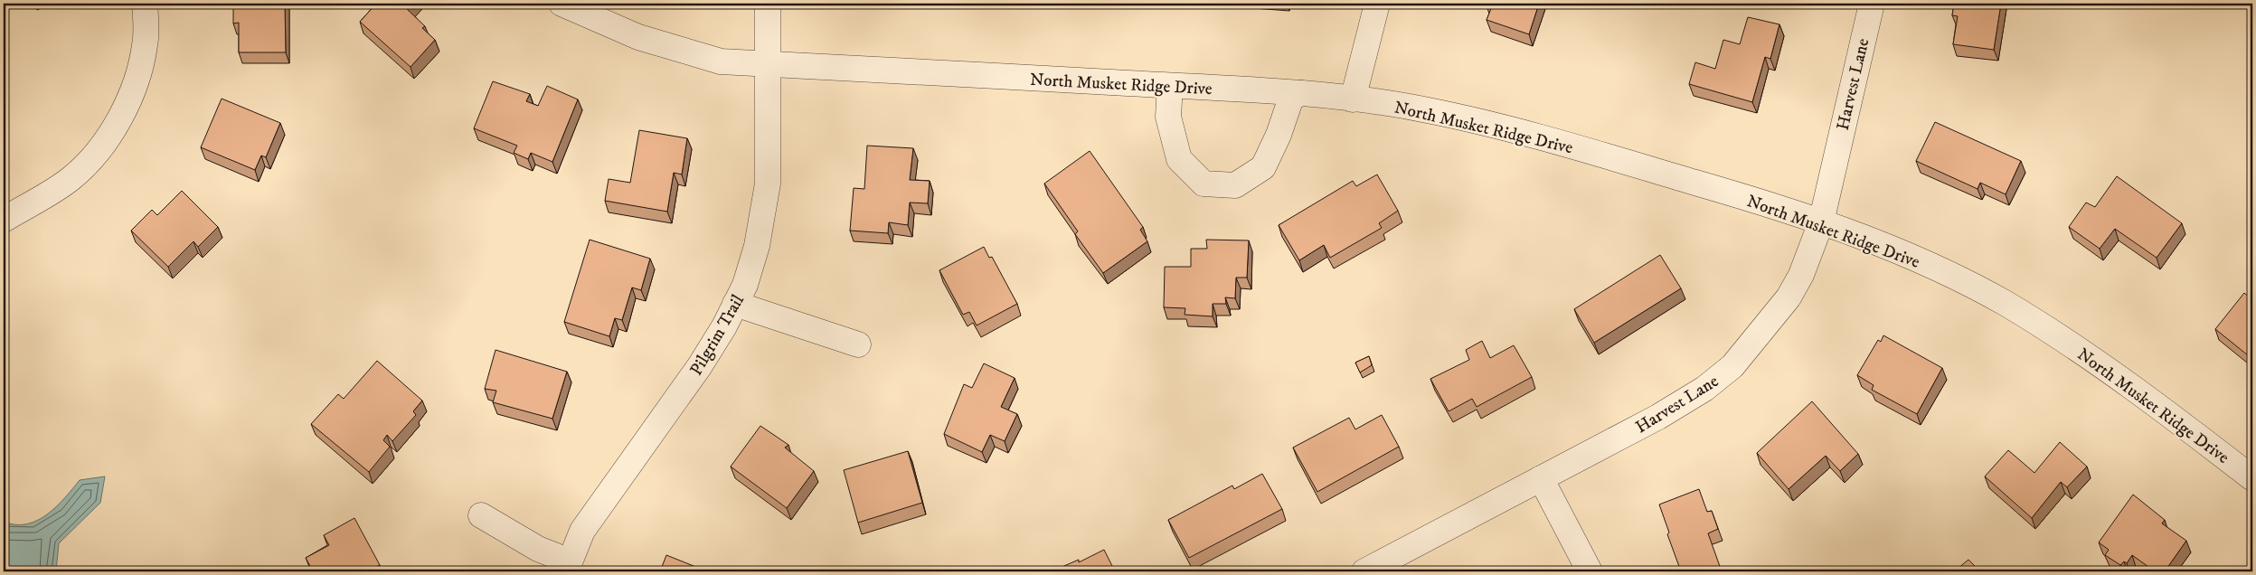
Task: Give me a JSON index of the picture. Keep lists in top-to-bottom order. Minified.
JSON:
{"streets":{"street":["North Musket Ridge Drive","Harvest Lane","Pilgrim Trail"]},"crossings":[["North Musket Ridge Drive","Harvest Lane"],["North Musket Ridge Drive","Pilgrim Trail"]]}
